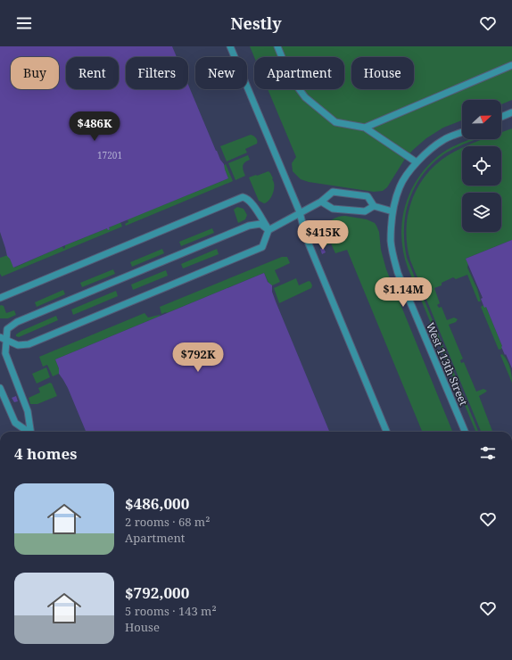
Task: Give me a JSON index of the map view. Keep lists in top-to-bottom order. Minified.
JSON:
{"streets":{"street":["West 113th Street"]},"house_numbers":["17201"],"north":"right","page":{"header":"Nestly","chip":["Buy","Rent","Filters","New","Apartment","House"],"price":["$486K","$415K","$1.14M","$792K"],"heading":"4 homes","list":[{"name":"$486,000","note":"2 rooms · 68 m² · Apartment"},{"name":"$792,000","note":"5 rooms · 143 m² · House"}]}}
